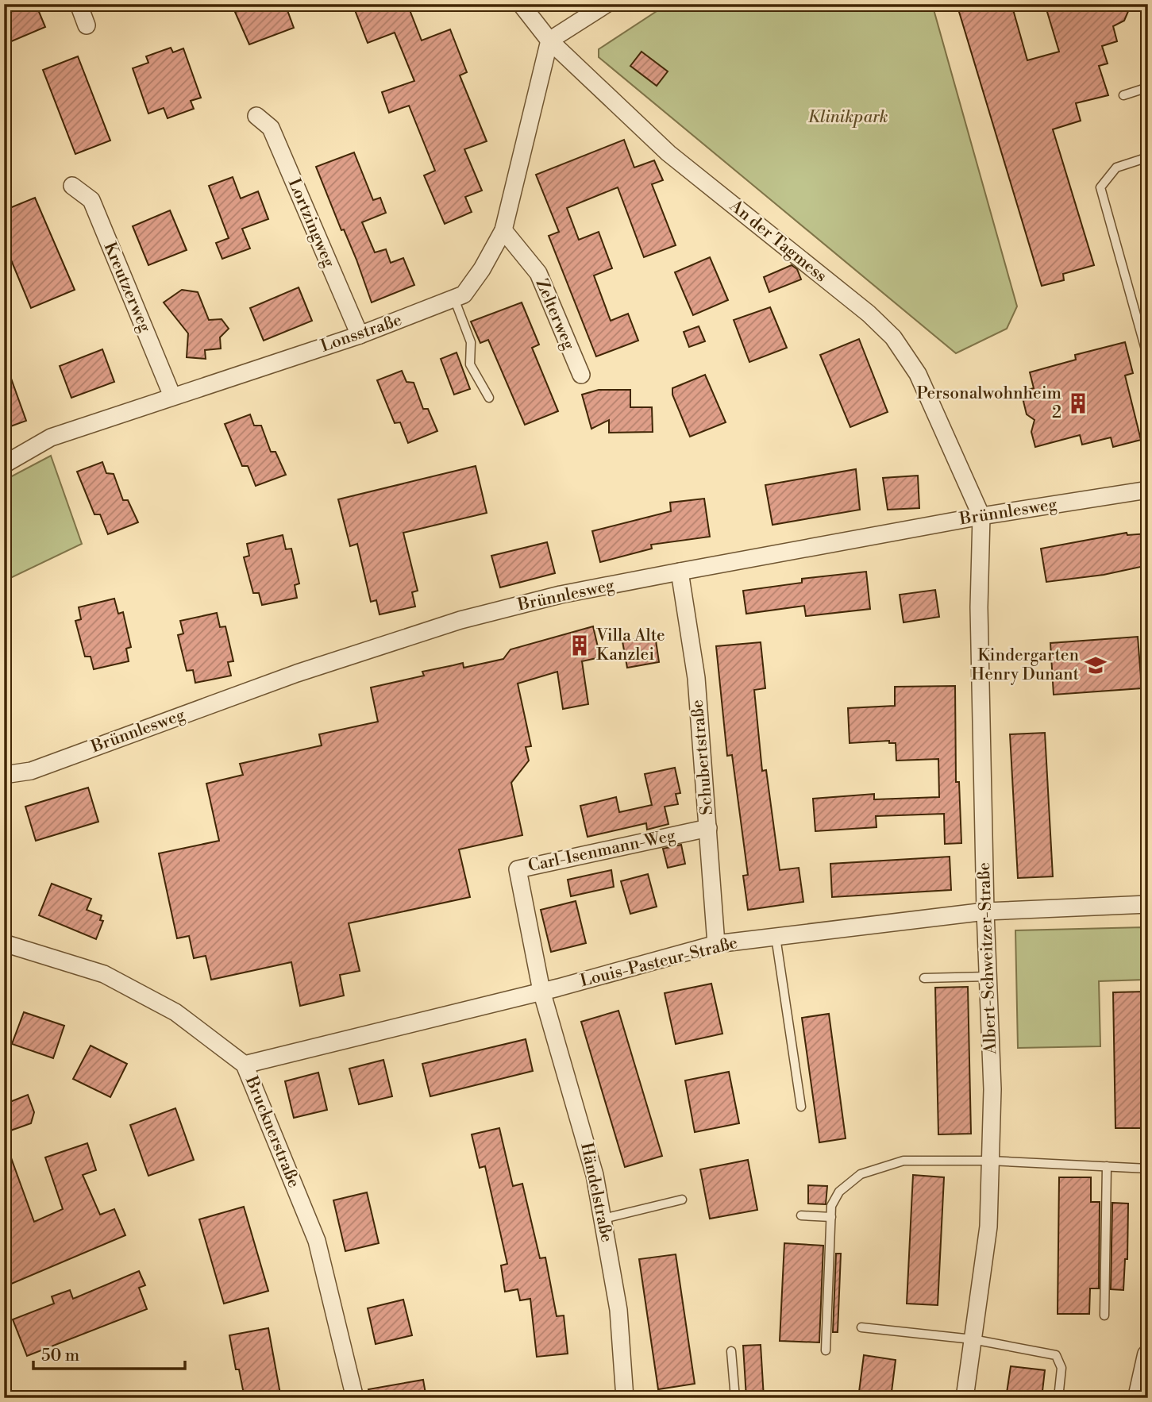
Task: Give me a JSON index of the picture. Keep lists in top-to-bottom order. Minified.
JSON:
{"streets":{"street":["Lortzingweg","An der Tagmess","Kreutzerweg","Zelterweg","Lonsstraße","Brünnlesweg","Schubertstraße","Carl-Isenmann-Weg","Albert-Schweitzer-Straße","Louis-Pasteur-Straße","Brucknerstraße","Händelstraße"]},"crossings":[["Lortzingweg","Lonsstraße"],["An der Tagmess","Lonsstraße"],["An der Tagmess","Brünnlesweg"],["An der Tagmess","Albert-Schweitzer-Straße"],["Kreutzerweg","Lonsstraße"],["Zelterweg","Lonsstraße"],["Brünnlesweg","Schubertstraße"],["Brünnlesweg","Albert-Schweitzer-Straße"],["Schubertstraße","Carl-Isenmann-Weg"],["Schubertstraße","Louis-Pasteur-Straße"],["Carl-Isenmann-Weg","Louis-Pasteur-Straße"],["Carl-Isenmann-Weg","Händelstraße"],["Albert-Schweitzer-Straße","Louis-Pasteur-Straße"],["Louis-Pasteur-Straße","Brucknerstraße"],["Louis-Pasteur-Straße","Händelstraße"]],"parks":["Klinikpark"],"places":{"building":["Personalwohnheim 2","Villa Alte Kanzlei"],"school or university":["Kindergarten Henry Dunant"]},"scale_bar":"50 m"}
